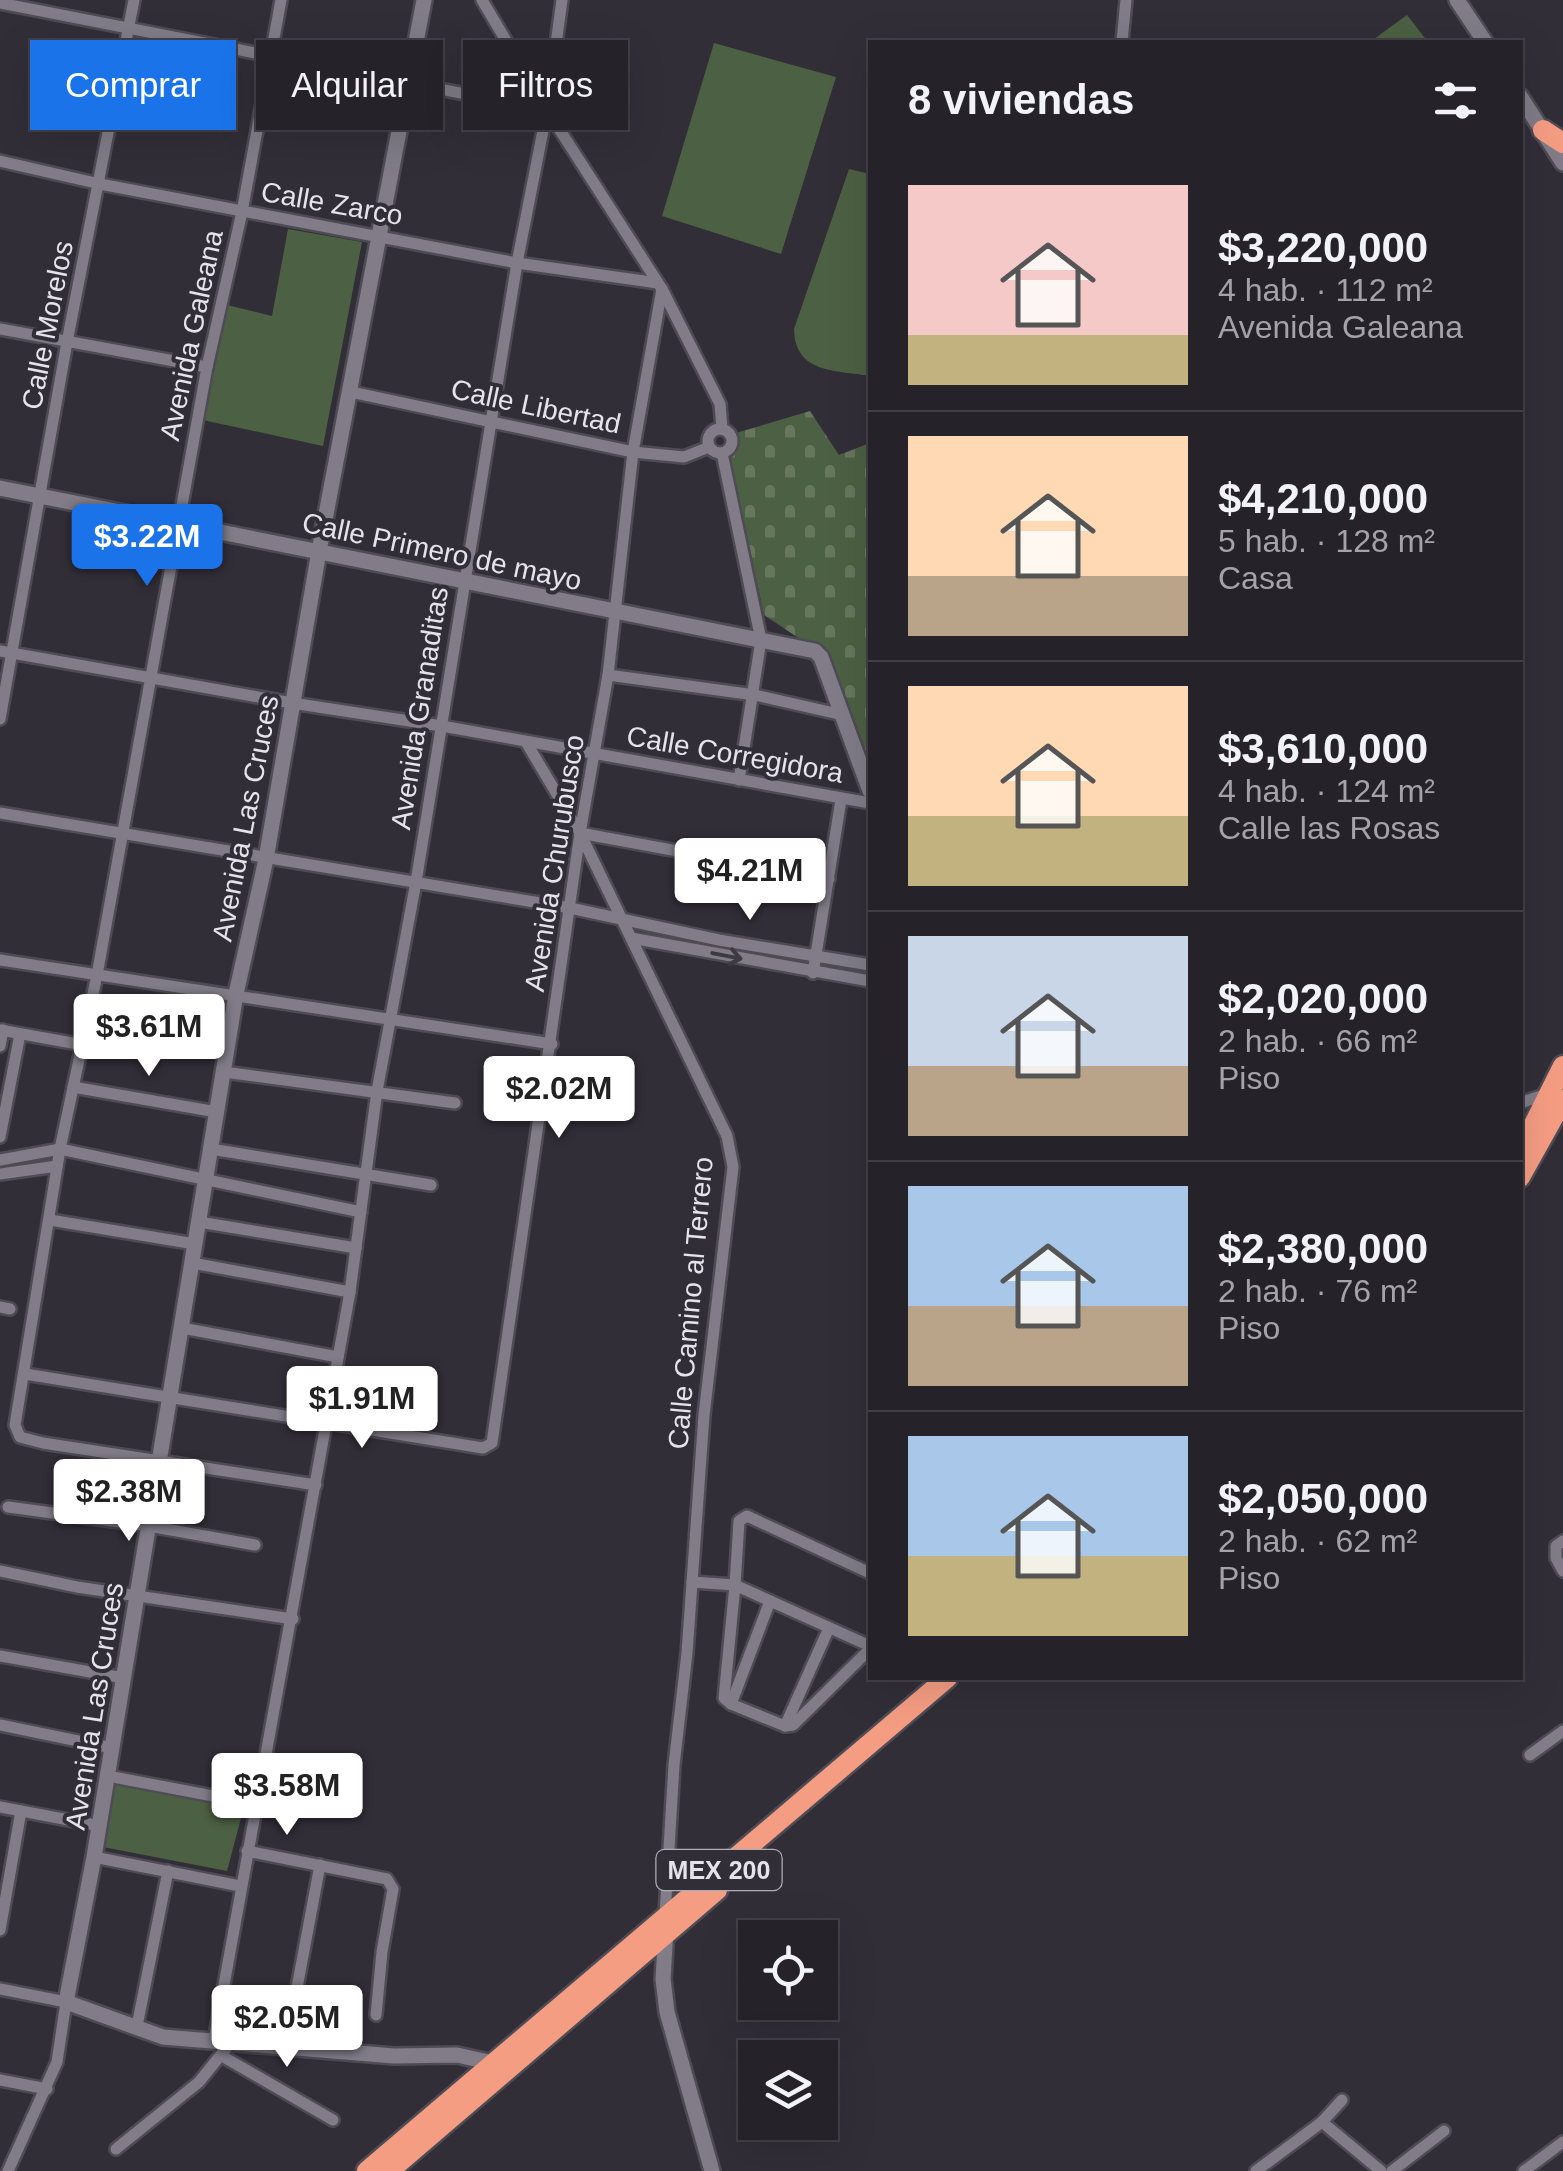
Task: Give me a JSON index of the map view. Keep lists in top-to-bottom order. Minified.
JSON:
{"streets":{"highway":["MEX 200"],"street":["Calle Zarco","Calle Morelos","Avenida Galeana","Calle Libertad","Calle Primero de mayo","Avenida Granaditas","Calle Corregidora","Avenida Las Cruces","Avenida Churubusco","Calle Camino al Terrero"]},"crossings":[["Calle Zarco","Calle Morelos"],["Calle Zarco","Avenida Galeana"],["Calle Zarco","Avenida Granaditas"],["Calle Zarco","Avenida Las Cruces"],["Calle Zarco","Avenida Churubusco"],["Calle Morelos","Calle Primero de mayo"],["Calle Morelos","Calle Corregidora"],["Avenida Galeana","Calle Primero de mayo"],["Avenida Galeana","Calle Corregidora"],["Avenida Galeana","Avenida Las Cruces"],["Calle Libertad","Avenida Granaditas"],["Calle Libertad","Avenida Las Cruces"],["Calle Libertad","Avenida Churubusco"],["Calle Primero de mayo","Avenida Granaditas"],["Calle Primero de mayo","Avenida Las Cruces"],["Calle Primero de mayo","Avenida Churubusco"],["Avenida Granaditas","Calle Corregidora"],["Avenida Granaditas","Avenida Churubusco"],["Calle Corregidora","Avenida Las Cruces"],["Calle Corregidora","Avenida Churubusco"],["Calle Corregidora","Calle Camino al Terrero"],["Avenida Churubusco","Calle Camino al Terrero"],["Calle Camino al Terrero","MEX 200"]],"page":{"chip":["Comprar","Alquilar","Filtros"],"heading":"8 viviendas","list":[{"name":"$3,220,000","note":"4 hab. · 112 m² · Avenida Galeana"},{"name":"$4,210,000","note":"5 hab. · 128 m² · Casa"},{"name":"$3,610,000","note":"4 hab. · 124 m² · Calle las Rosas"},{"name":"$2,020,000","note":"2 hab. · 66 m² · Piso"},{"name":"$2,380,000","note":"2 hab. · 76 m² · Piso"},{"name":"$2,050,000","note":"2 hab. · 62 m² · Piso"}],"price":["$3.22M","$4.21M","$3.61M","$2.02M","$1.91M","$2.38M","$3.58M","$2.05M"]}}
